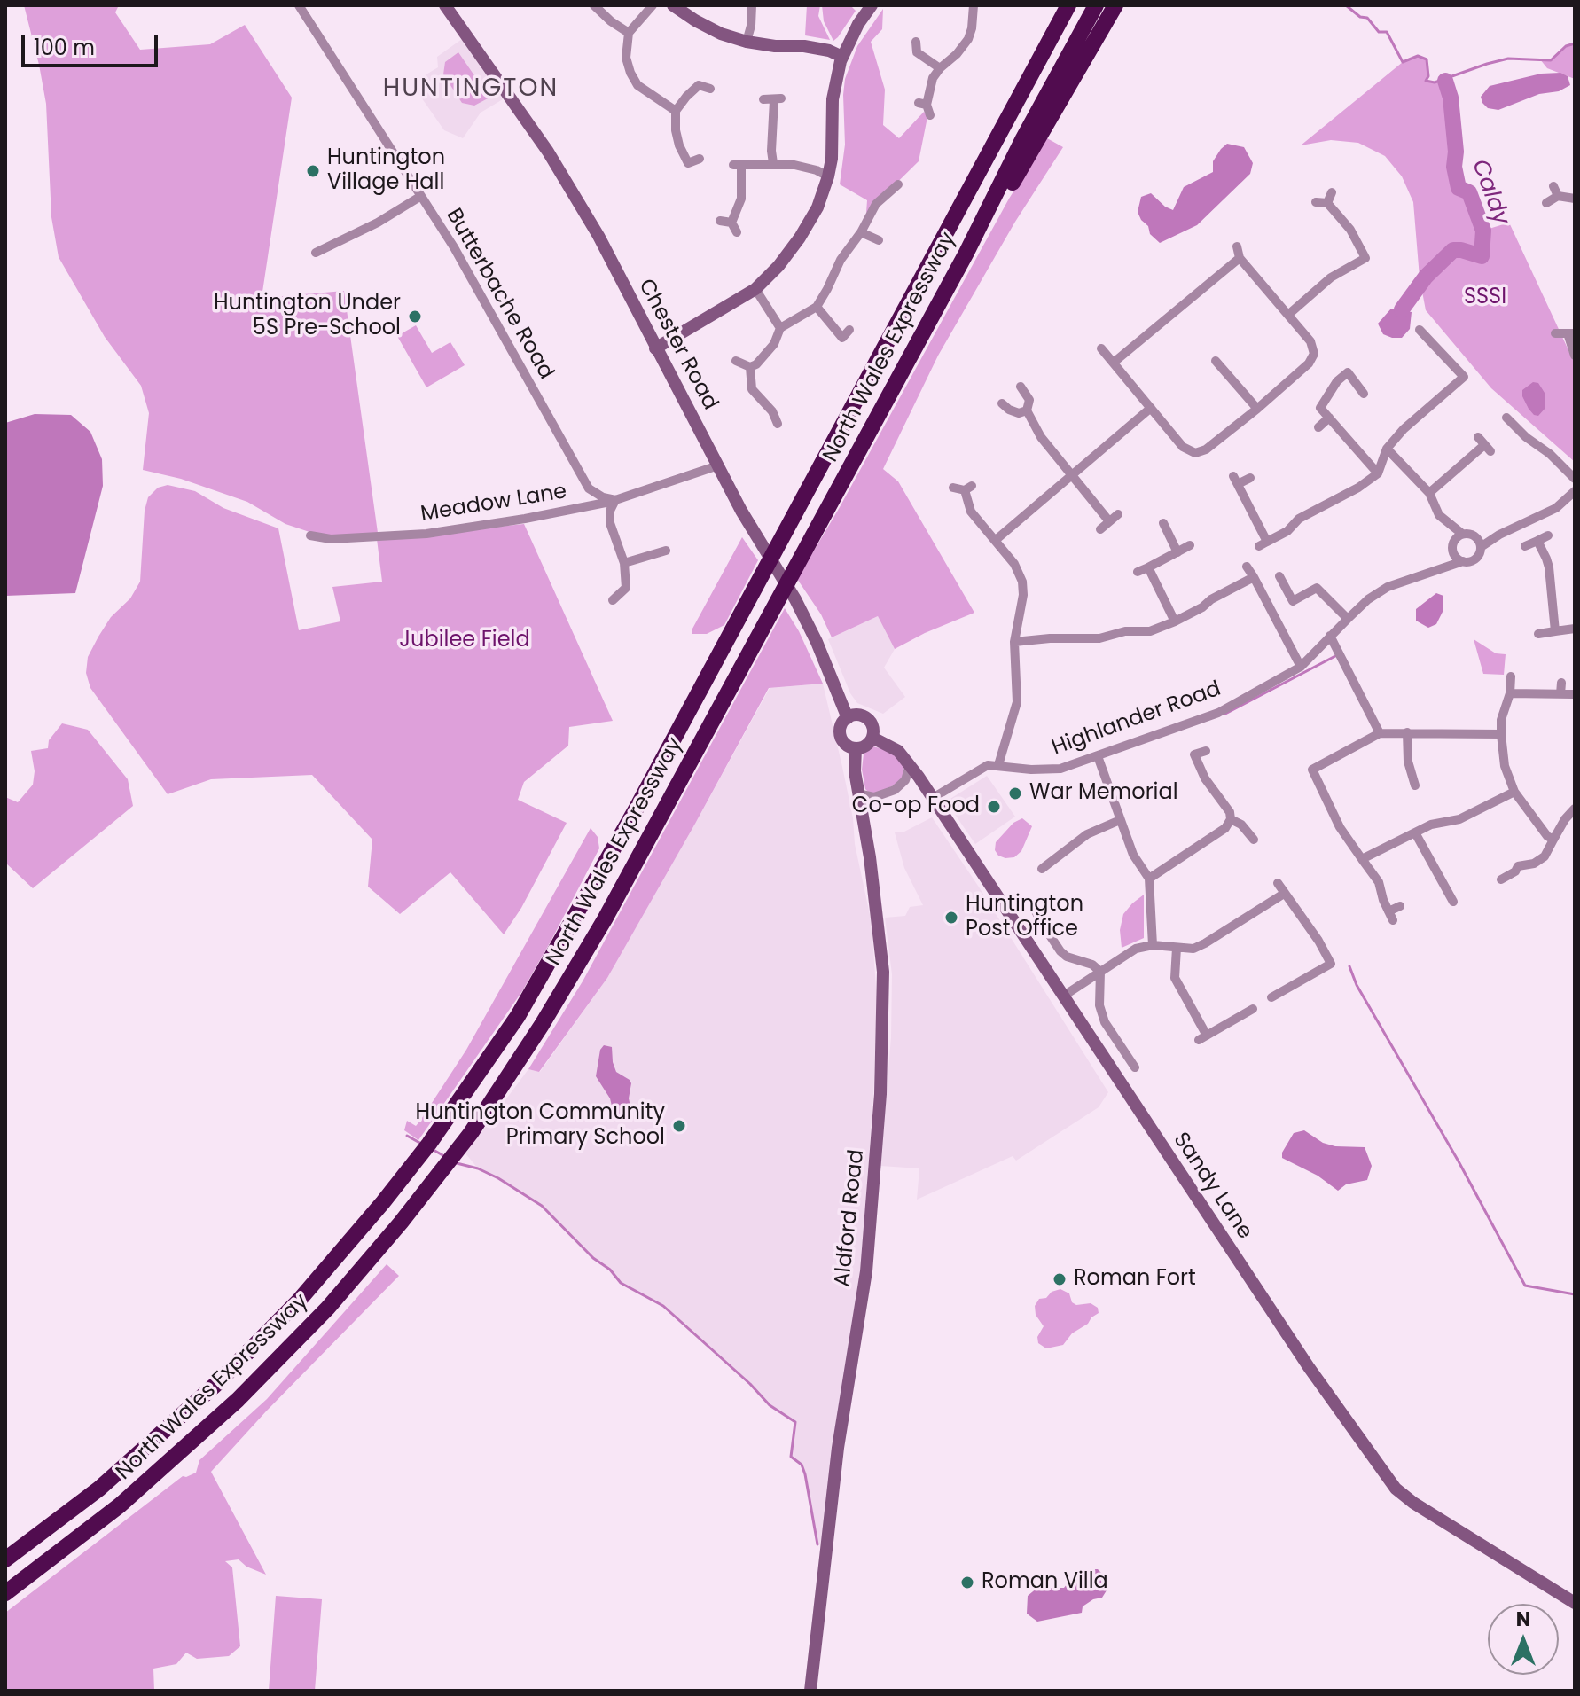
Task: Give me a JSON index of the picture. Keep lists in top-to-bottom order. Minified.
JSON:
{"streets":{"highway":["North Wales Expressway"],"main road":["Chester Road","Sandy Lane","Aldford Road"],"street":["Butterbache Road","Meadow Lane","Highlander Road"]},"crossings":[["Butterbache Road","Meadow Lane"],["Chester Road","Sandy Lane"],["Chester Road","Aldford Road"],["Highlander Road","Sandy Lane"],["Sandy Lane","Aldford Road"]],"districts":["HUNTINGTON"],"water":["Caldy"],"parks":["SSSI","Jubilee Field"],"places":["Huntington Village Hall","Huntington Under 5S Pre-School","War Memorial","Co-op Food","Huntington Post Office","Huntington Community Primary School","Roman Fort","Roman Villa"],"scale_bar":"100 m","north":"top"}
